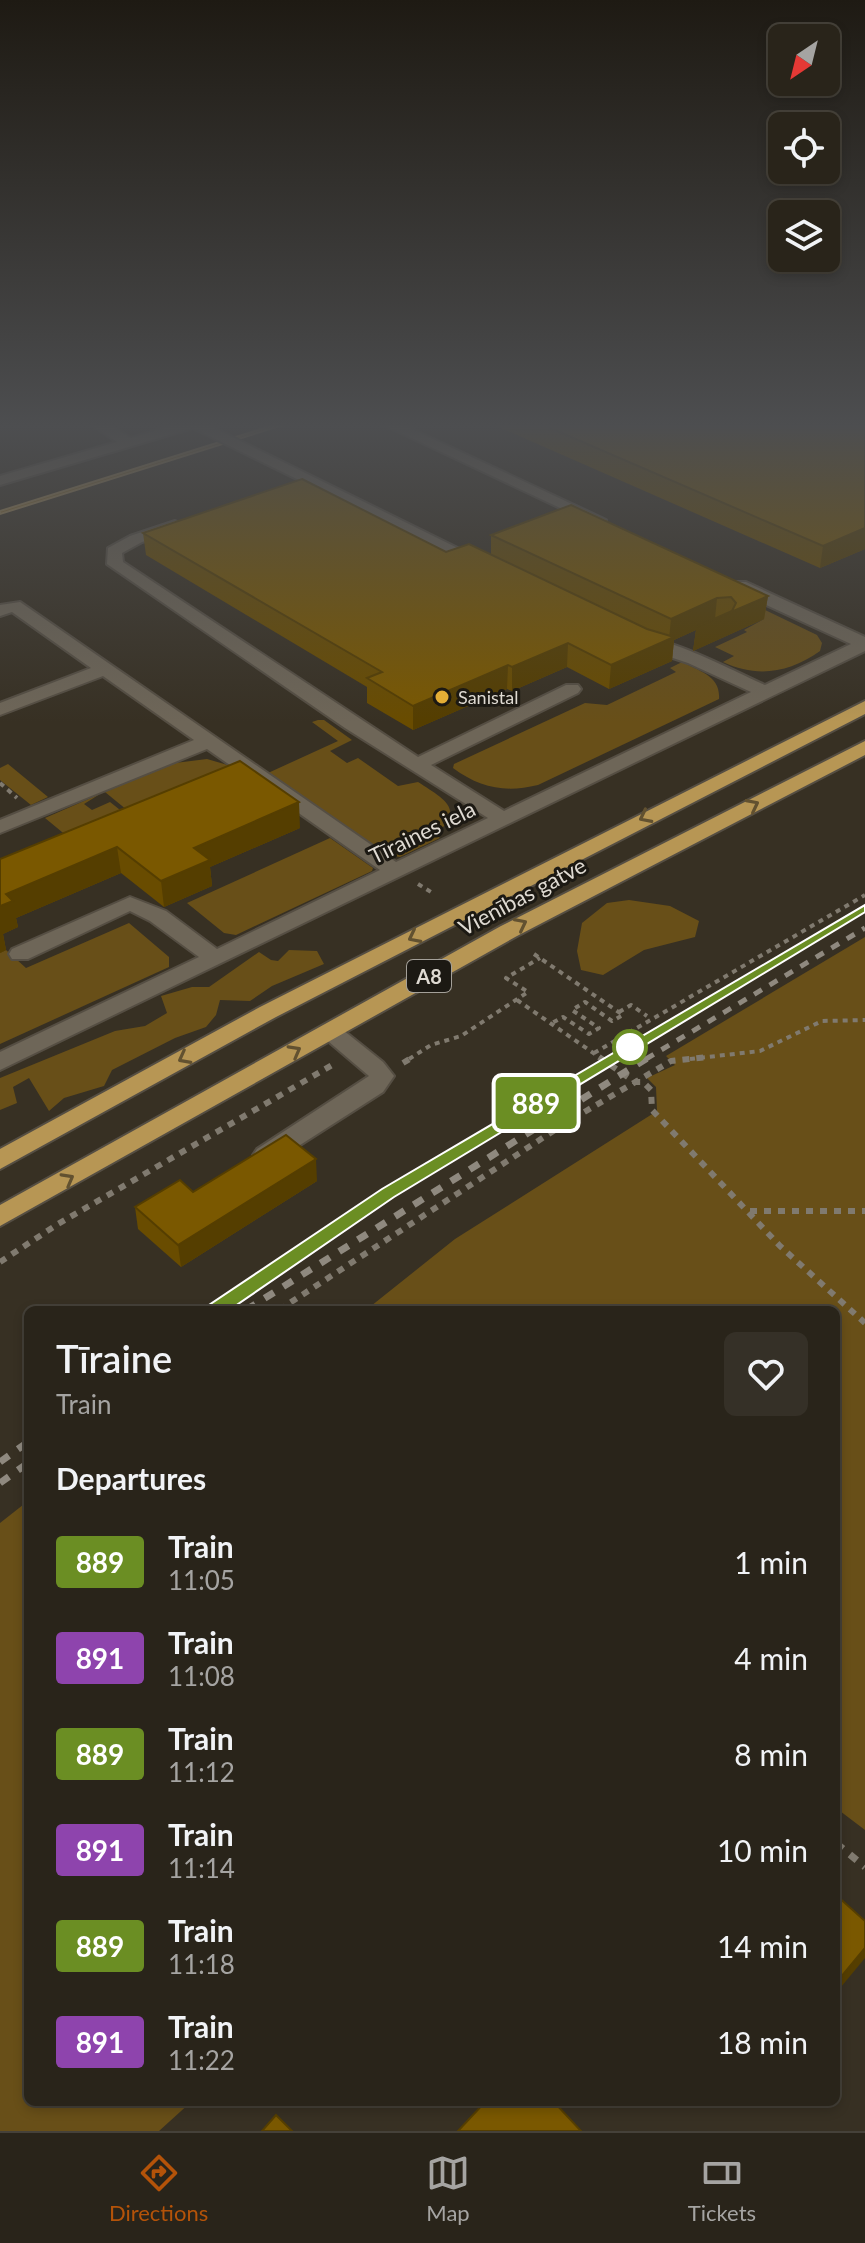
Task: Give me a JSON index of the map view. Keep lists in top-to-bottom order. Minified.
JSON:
{"streets":{"highway":["Vienības gatve","A8"],"street":["Tīraines iela"]},"places":["Sanistal"],"north":"bottom left","page":{"on_map":"889","heading":[["Tīraine","Train"],"Departures"],"list":[{"mark":"889","name":"Train","note":"11:05","value":"1 min"},{"mark":"891","name":"Train","note":"11:08","value":"4 min"},{"mark":"889","name":"Train","note":"11:12","value":"8 min"},{"mark":"891","name":"Train","note":"11:14","value":"10 min"},{"mark":"889","name":"Train","note":"11:18","value":"14 min"},{"mark":"891","name":"Train","note":"11:22","value":"18 min"}],"tabs":["Directions","Map","Tickets"]}}
